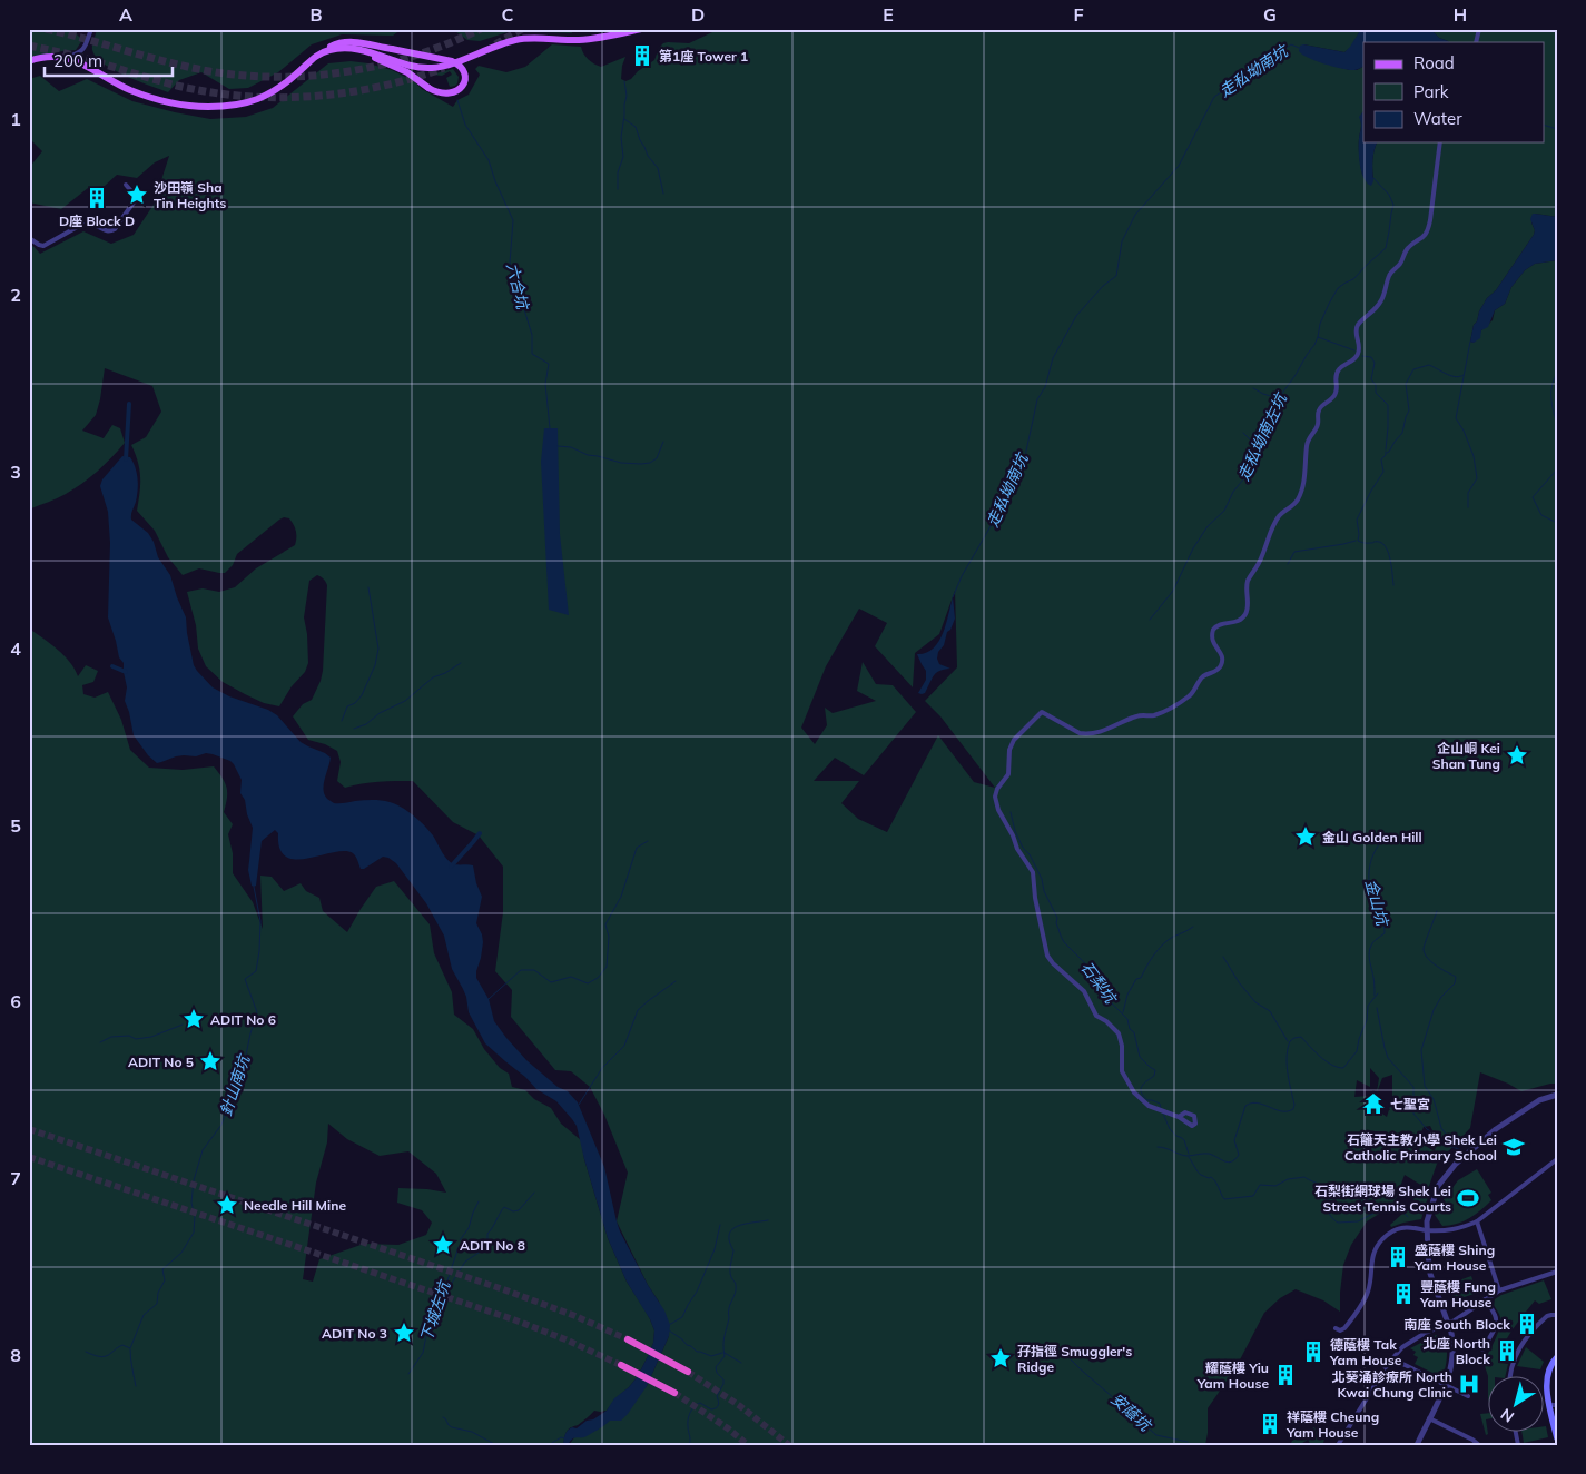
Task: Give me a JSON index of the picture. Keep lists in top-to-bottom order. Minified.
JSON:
{"water":["走私坳南坑","六合坑","走私坳南左坑","金山坑","石梨坑","針山南坑","下城左坑","安蔭坑"],"places":{"building":["第1座 Tower 1","D座 Block D","盛蔭樓 Shing Yam House","豐蔭樓 Fung Yam House","南座 South Block","北座 North Block","德蔭樓 Tak Yam House","耀蔭樓 Yiu Yam House","祥蔭樓 Cheung Yam House"],"place":["沙田嶺 Sha Tin Heights","企山峒 Kei Shan Tung","金山 Golden Hill","ADIT No 6","ADIT No 5","Needle Hill Mine","ADIT No 8","ADIT No 3","孖指徑 Smuggler's Ridge"],"temple":["七聖宮"],"school or university":["石籬天主教小學 Shek Lei Catholic Primary School"],"sports":["石梨街網球場 Shek Lei Street Tennis Courts"],"hospital":["北葵涌診療所 North Kwai Chung Clinic"]},"legend":["Road","Park","Water"],"scale_bar":"200 m","north":"bottom left","grid":{"columns":["A","B","C","D","E","F","G","H"],"rows":["1","2","3","4","5","6","7","8"]}}
